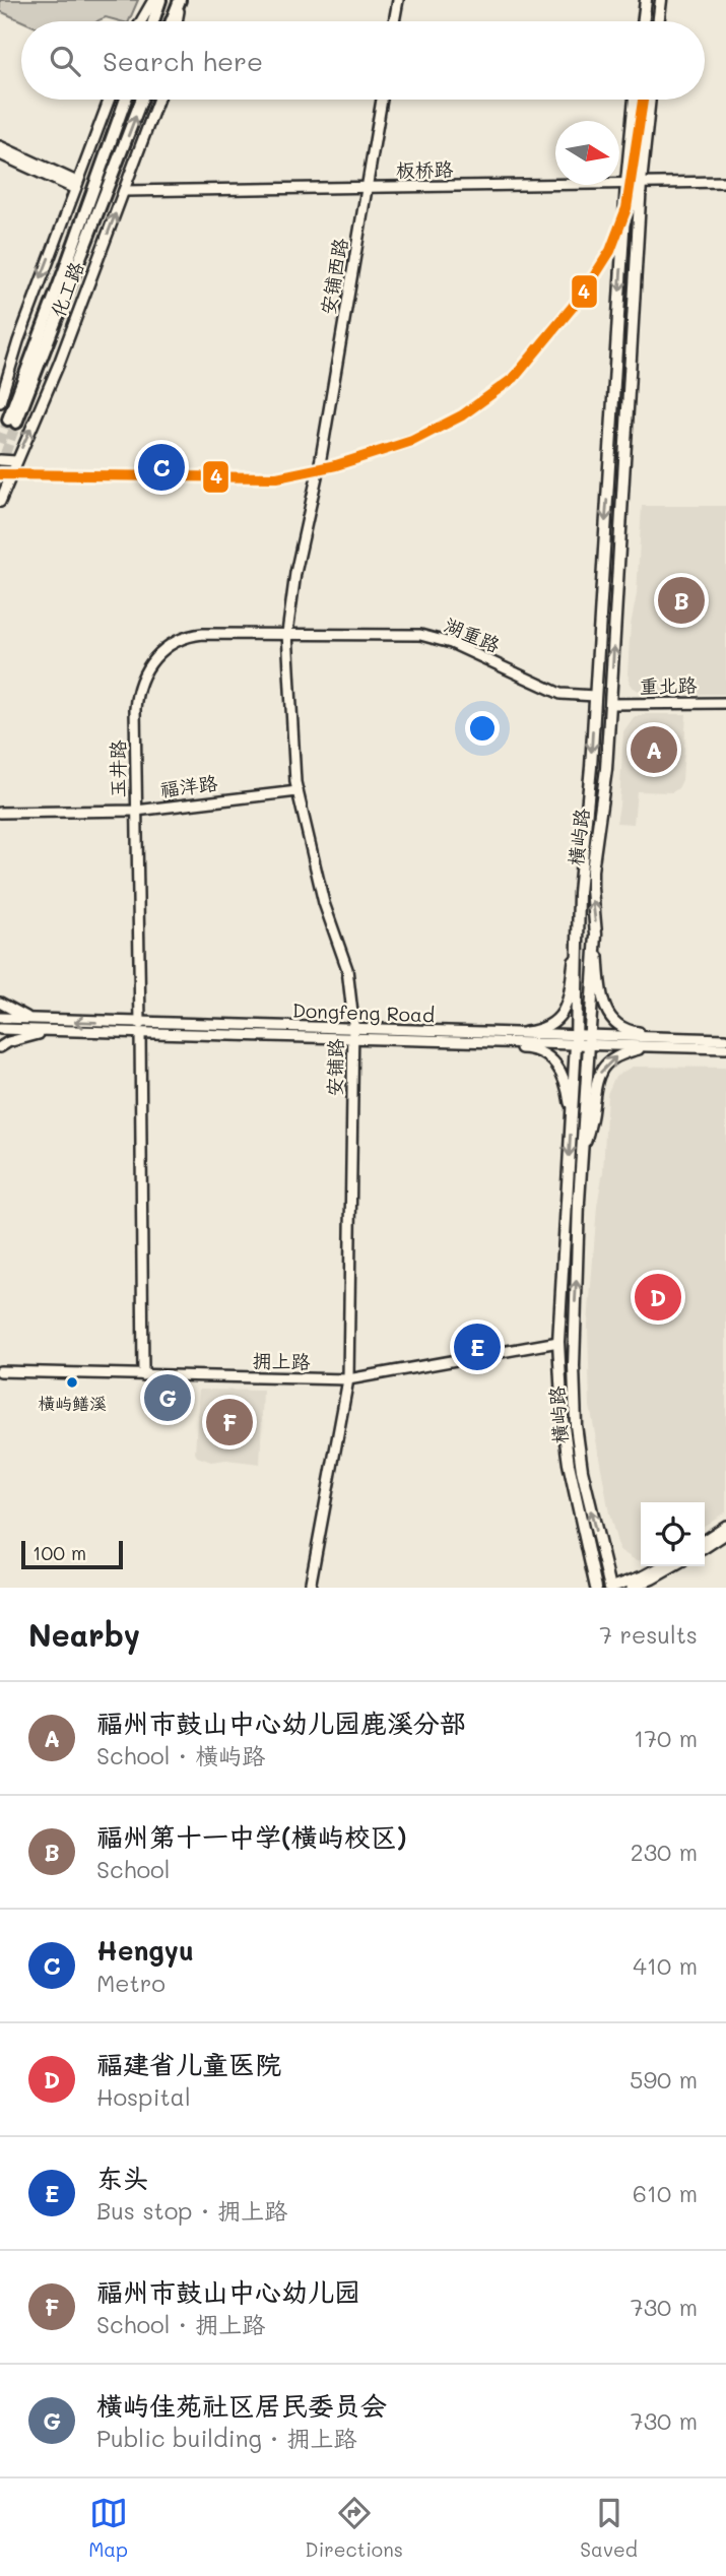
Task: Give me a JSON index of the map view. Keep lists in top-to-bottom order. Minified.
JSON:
{"streets":{"highway":["化工路"],"main road":["横屿路"],"street":["板桥路","安铺西路","湖重路","重北路","玉井路","福洋路","Dongfeng Road","安铺路","拥上路"]},"crossings":[["板桥路","安铺西路"],["板桥路","化工路"],["板桥路","横屿路"],["安铺西路","安铺路"],["湖重路","玉井路"],["湖重路","横屿路"],["湖重路","安铺路"],["重北路","横屿路"],["玉井路","福洋路"],["玉井路","Dongfeng Road"],["玉井路","安铺路"],["玉井路","拥上路"],["福洋路","安铺路"],["横屿路","Dongfeng Road"],["横屿路","拥上路"],["Dongfeng Road","安铺路"],["安铺路","拥上路"]],"places":["横屿鳝溪"],"lines":["transit line 4"],"scale_bar":"100 m","north":"right","page":{"search":"Search here","pins":["C","B","A","D","E","G","F"],"scale":"100 m","heading":["Nearby","7 results"],"list":[{"mark":"A","name":"福州市鼓山中心幼儿园鹿溪分部","note":"School · 横屿路","value":"170 m"},{"mark":"B","name":"福州第十一中学(横屿校区)","note":"School","value":"230 m"},{"mark":"C","name":"Hengyu","note":"Metro","value":"410 m"},{"mark":"D","name":"福建省儿童医院","note":"Hospital","value":"590 m"},{"mark":"E","name":"东头","note":"Bus stop · 拥上路","value":"610 m"},{"mark":"F","name":"福州市鼓山中心幼儿园","note":"School · 拥上路","value":"730 m"},{"mark":"G","name":"横屿佳苑社区居民委员会","note":"Public building · 拥上路","value":"730 m"}],"nav":["Map","Directions","Saved"]}}
